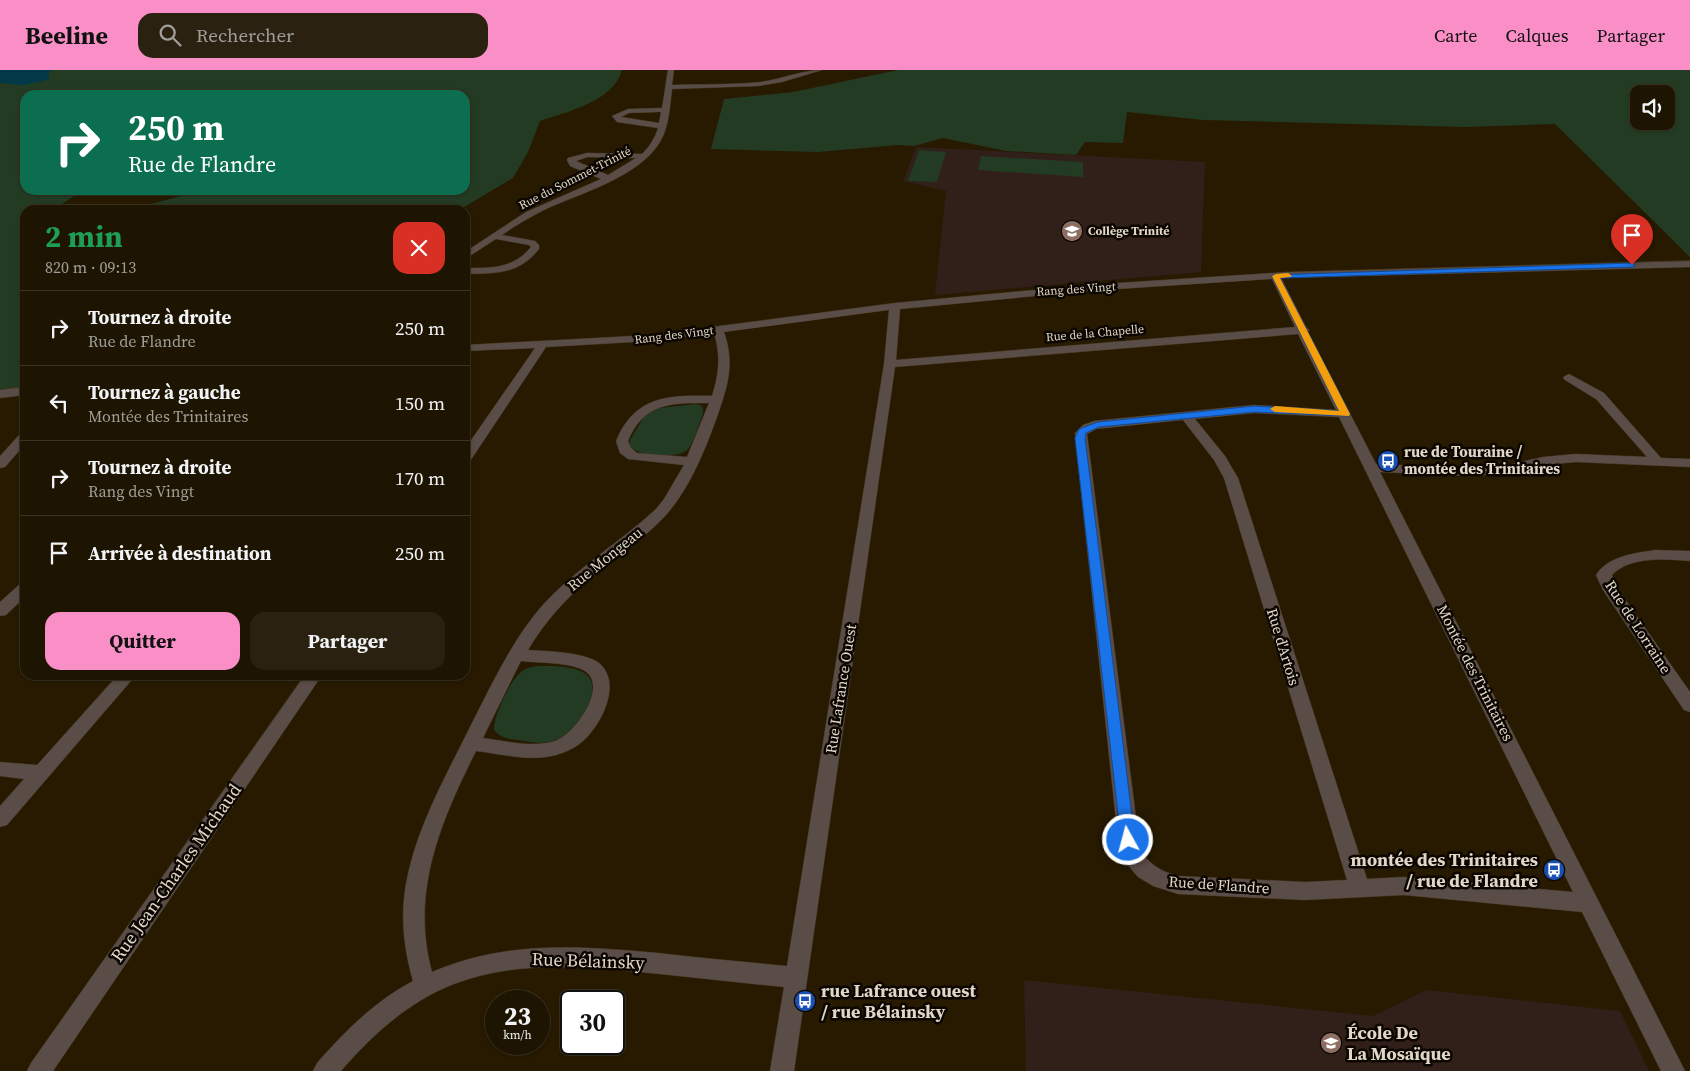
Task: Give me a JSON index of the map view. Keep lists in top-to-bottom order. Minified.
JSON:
{"streets":{"street":["Rue du Sommet-Trinité","Rang des Vingt","Rue de la Chapelle","Rue Mongeau","Rue de Lorraine","Rue d'Artois","Montée des Trinitaires","Rue Lafrance Ouest","Rue Jean-Charles Michaud","Rue de Flandre","Rue Bélainsky"]},"crossings":[["Rang des Vingt","Rue Mongeau"],["Rang des Vingt","Montée des Trinitaires"],["Rang des Vingt","Rue Lafrance Ouest"],["Rue de la Chapelle","Montée des Trinitaires"],["Rue de la Chapelle","Rue Lafrance Ouest"],["Rue Mongeau","Rue Bélainsky"],["Rue d'Artois","Rue de Flandre"],["Montée des Trinitaires","Rue de Flandre"],["Rue Lafrance Ouest","Rue Bélainsky"]],"places":{"school or university":["Collège Trinité","École De La Mosaïque"],"bus stop":["rue de Touraine / montée des Trinitaires","montée des Trinitaires / rue de Flandre","rue Lafrance ouest / rue Bélainsky"]},"page":{"header":"Beeline","search":"Rechercher","nav":["Carte","Calques","Partager"],"turn":["250 m","Rue de Flandre"],"heading":["2 min","820 m · 09:13"],"list":[{"name":"Tournez à droite","note":"Rue de Flandre","value":"250 m"},{"name":"Tournez à gauche","note":"Montée des Trinitaires","value":"150 m"},{"name":"Tournez à droite","note":"Rang des Vingt","value":"170 m"},{"name":"Arrivée à destination","value":"250 m"}],"buttons":["Quitter","Partager"],"speed":"23 km/h","limit":"30"}}
